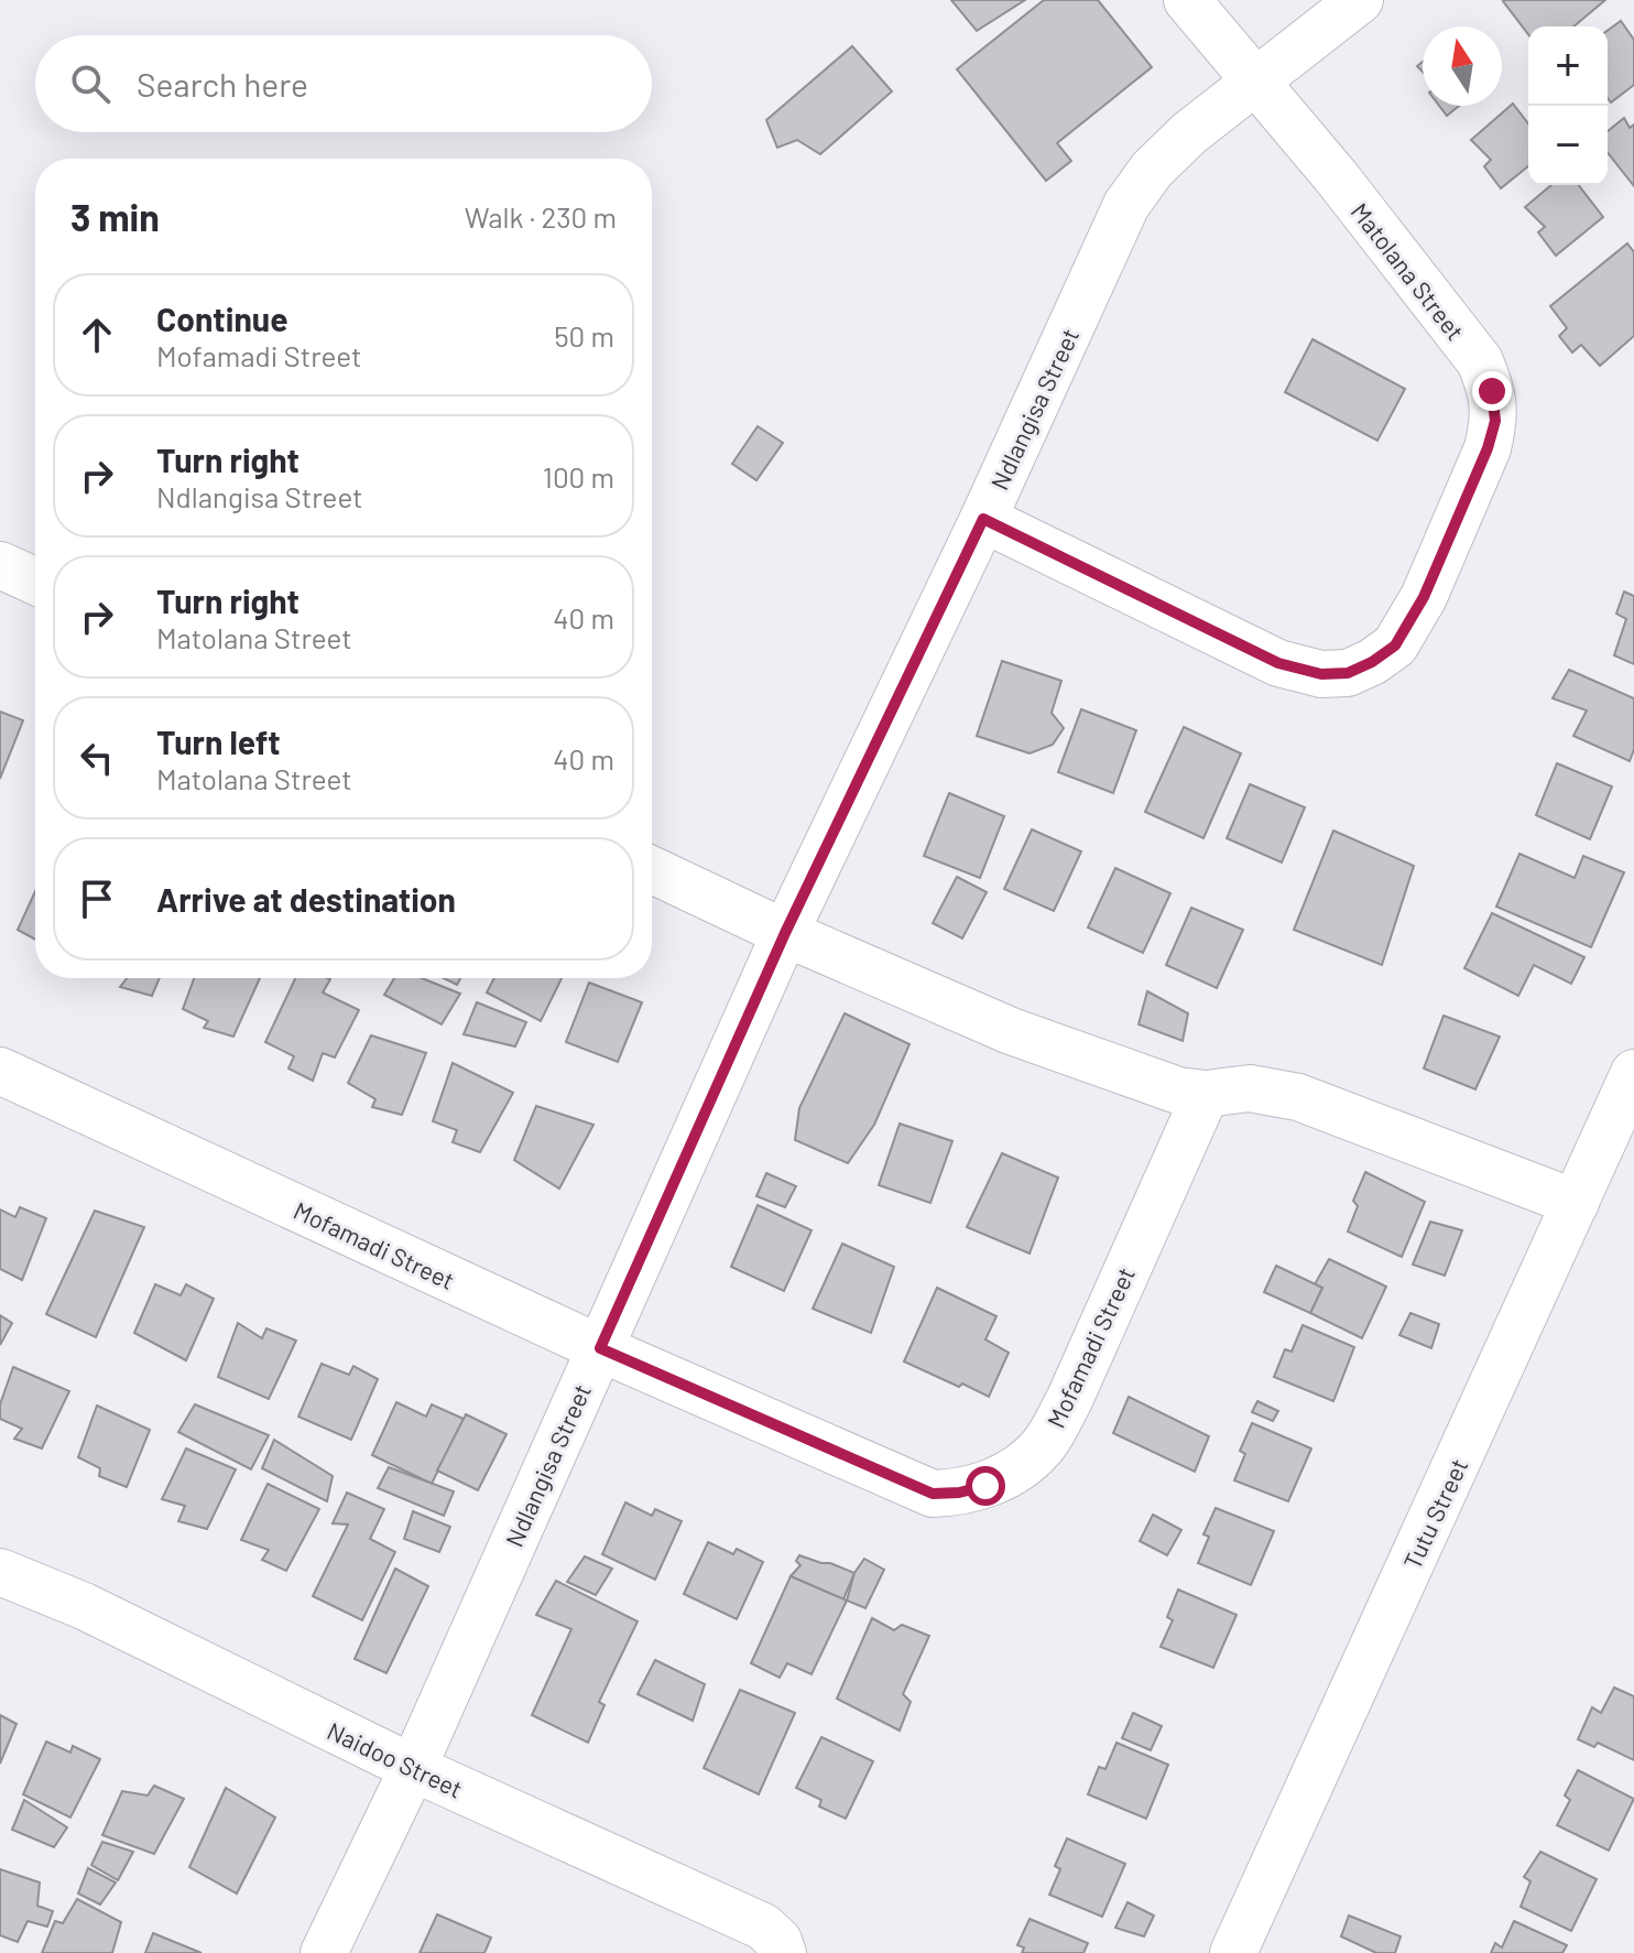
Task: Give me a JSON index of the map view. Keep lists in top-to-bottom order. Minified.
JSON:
{"streets":{"street":["Matolana Street","Ndlangisa Street","Mofamadi Street","Tutu Street","Naidoo Street"]},"crossings":[["Matolana Street","Ndlangisa Street"],["Ndlangisa Street","Mofamadi Street"],["Ndlangisa Street","Naidoo Street"]],"north":"top","page":{"map_buttons":["+","−"],"search":"Search here","heading":["3 min","Walk · 230 m"],"list":[["Continue","Mofamadi Street","50 m"],["Turn right","Ndlangisa Street","100 m"],["Turn right","Matolana Street","40 m"],["Turn left","Matolana Street","40 m"],"Arrive at destination"]}}
